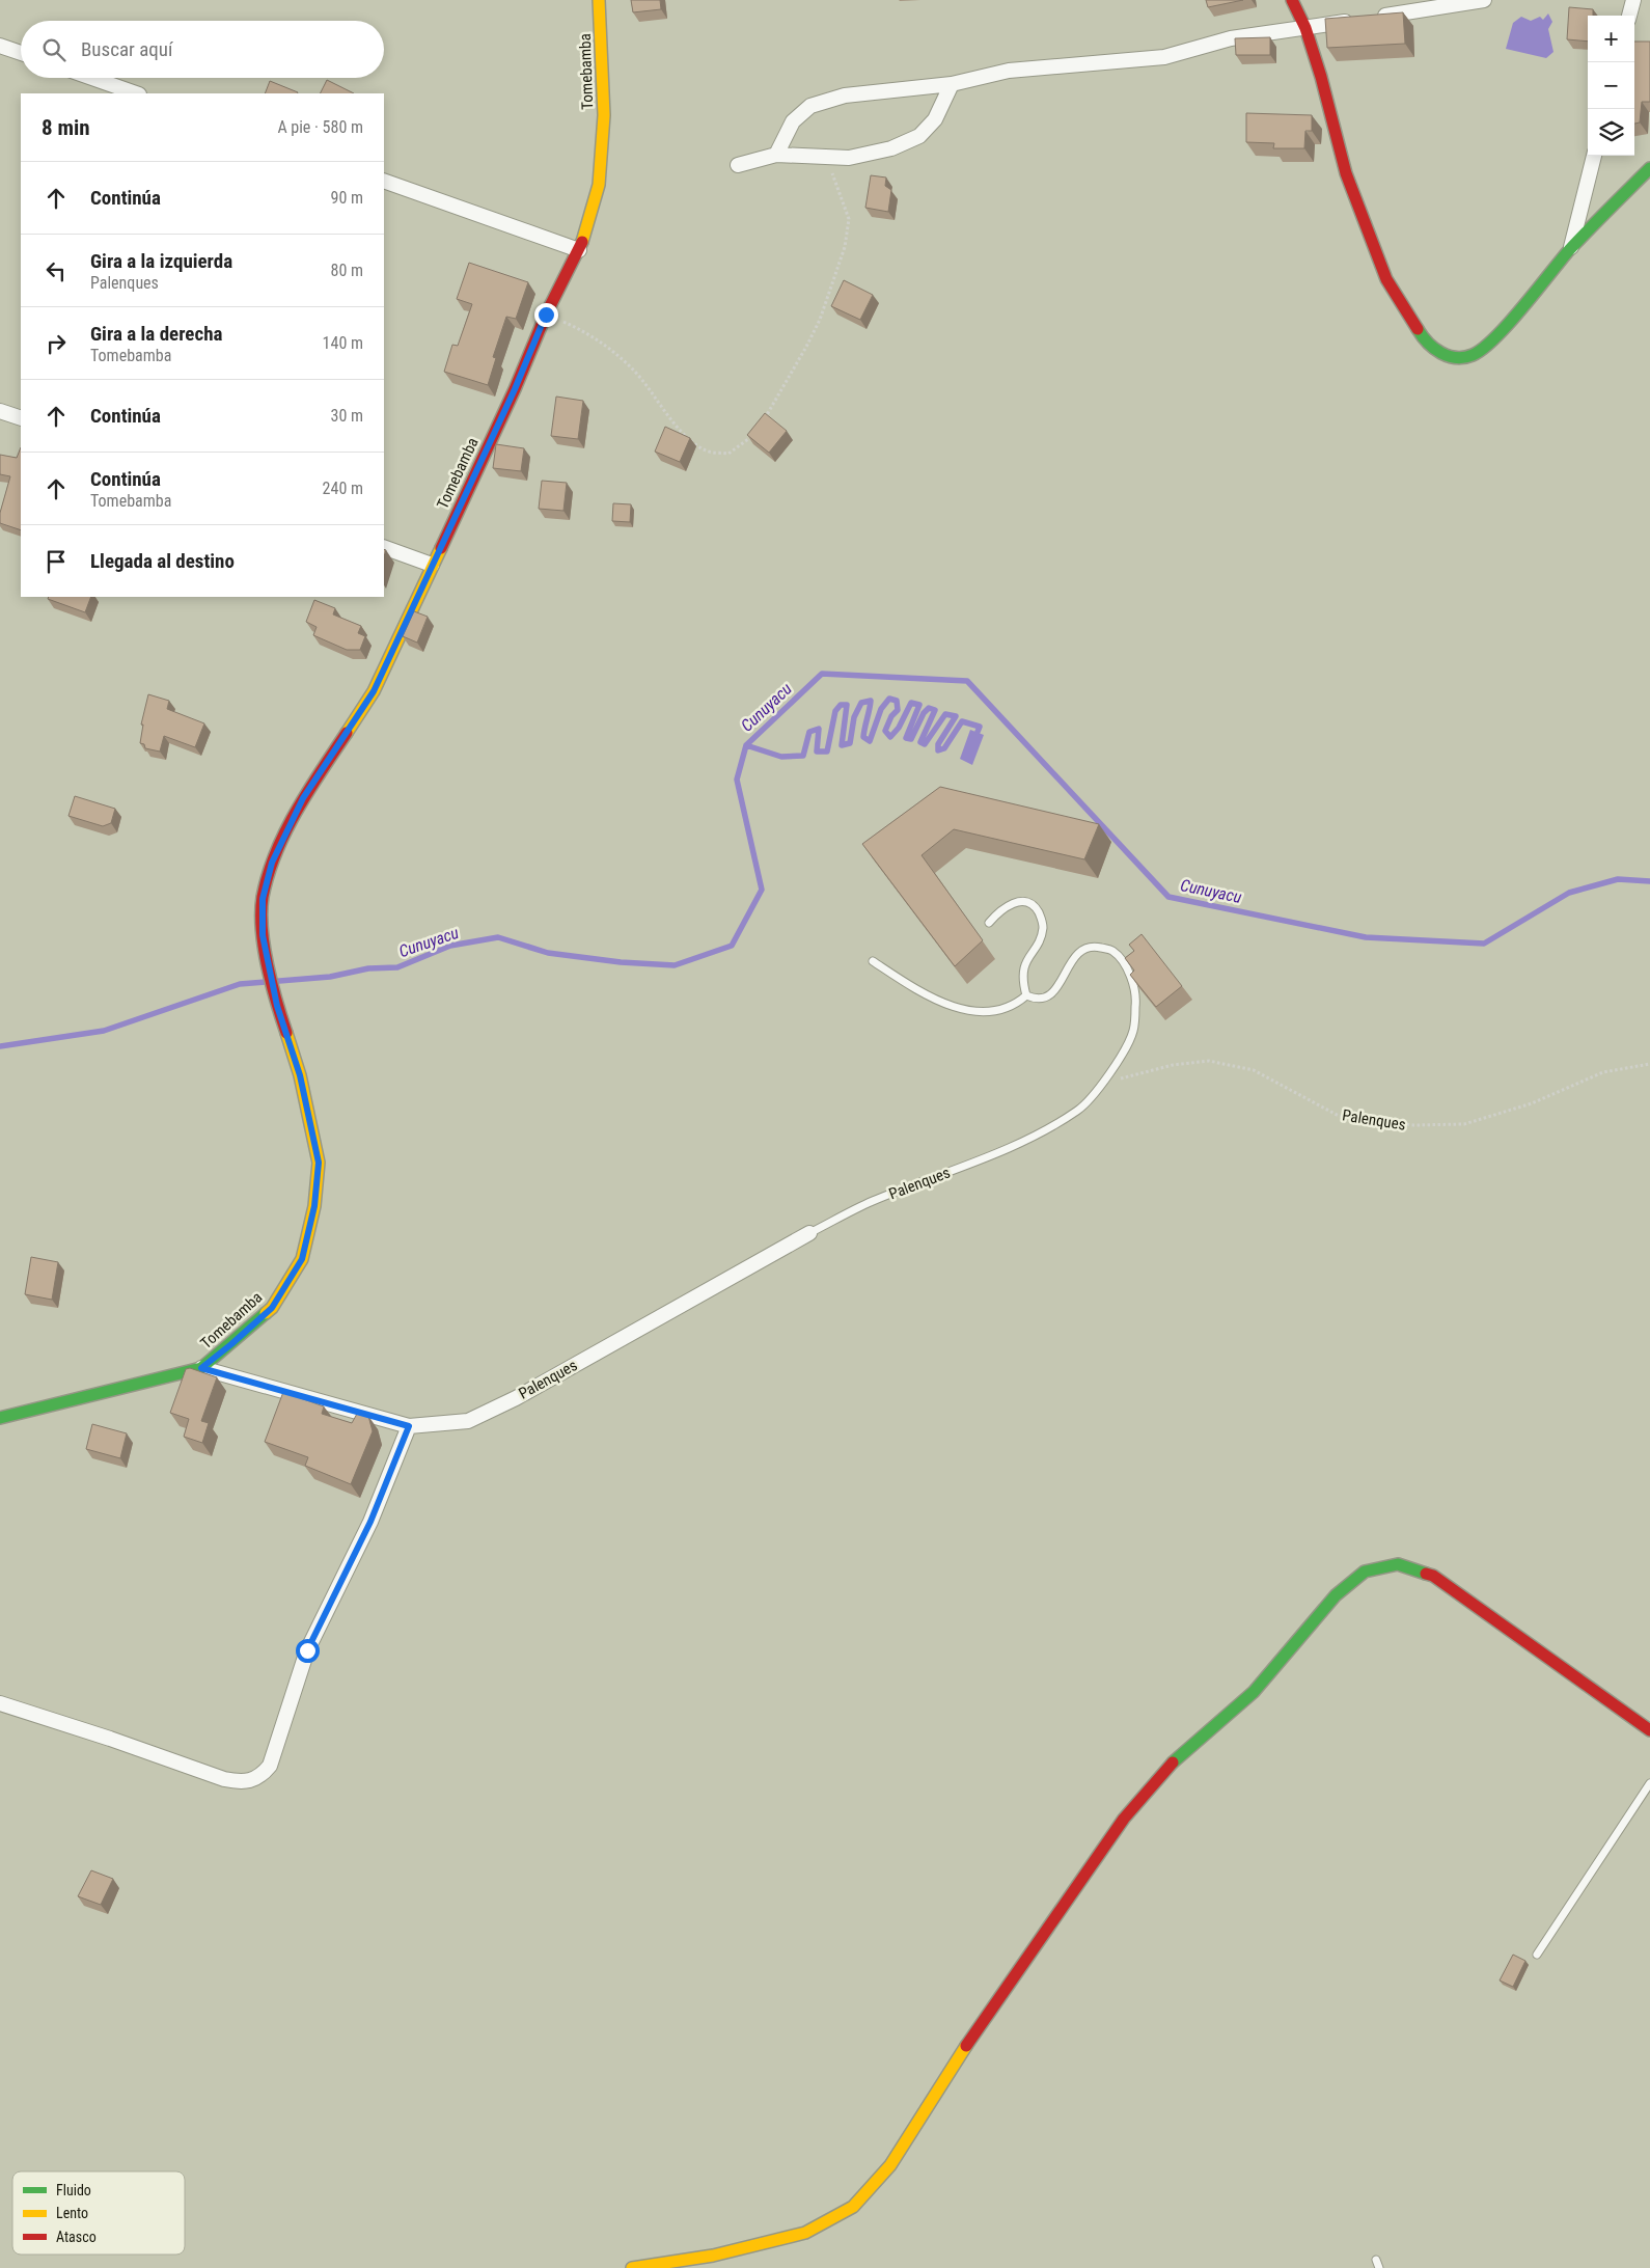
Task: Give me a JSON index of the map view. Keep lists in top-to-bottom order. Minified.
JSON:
{"streets":{"street":["Tomebamba","Palenques"]},"crossings":[["Tomebamba","Palenques"]],"water":["Cunuyacu"],"legend":["Fluido","Lento","Atasco"],"page":{"map_buttons":["+","−"],"search":"Buscar aquí","heading":["8 min","A pie · 580 m"],"list":[["Continúa","90 m"],["Gira a la izquierda","Palenques","80 m"],["Gira a la derecha","Tomebamba","140 m"],["Continúa","30 m"],["Continúa","Tomebamba","240 m"],"Llegada al destino"]}}
